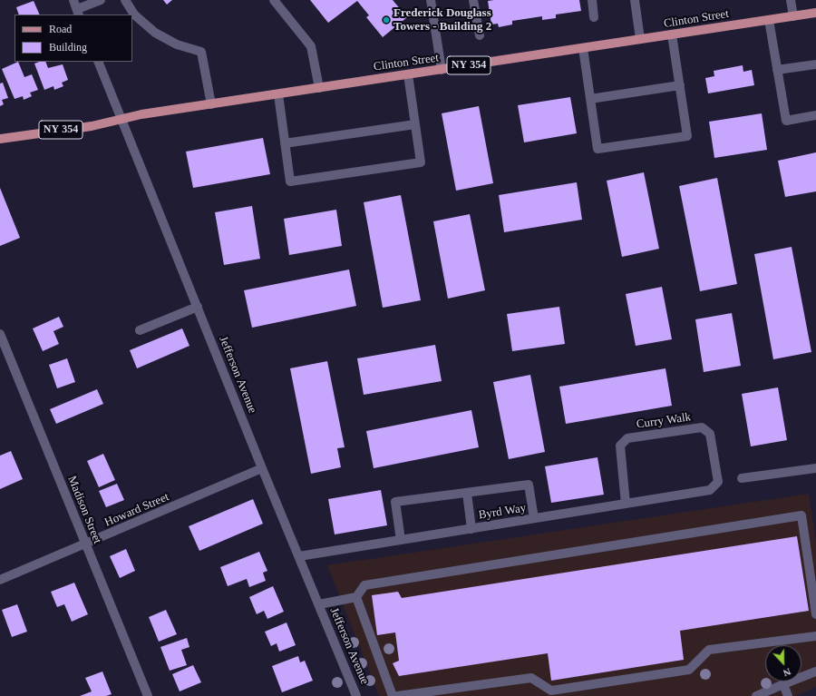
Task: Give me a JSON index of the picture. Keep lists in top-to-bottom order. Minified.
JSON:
{"streets":{"main road":["Clinton Street","NY 354"],"street":["Jefferson Avenue","Curry Walk","Madison Street","Howard Street","Byrd Way"]},"crossings":[["Clinton Street","Jefferson Avenue"],["Jefferson Avenue","Howard Street"],["Jefferson Avenue","Byrd Way"],["Curry Walk","Byrd Way"],["Madison Street","Howard Street"]],"places":["Frederick Douglass Towers - Building 2"],"legend":["Road","Building"],"north":"bottom"}
